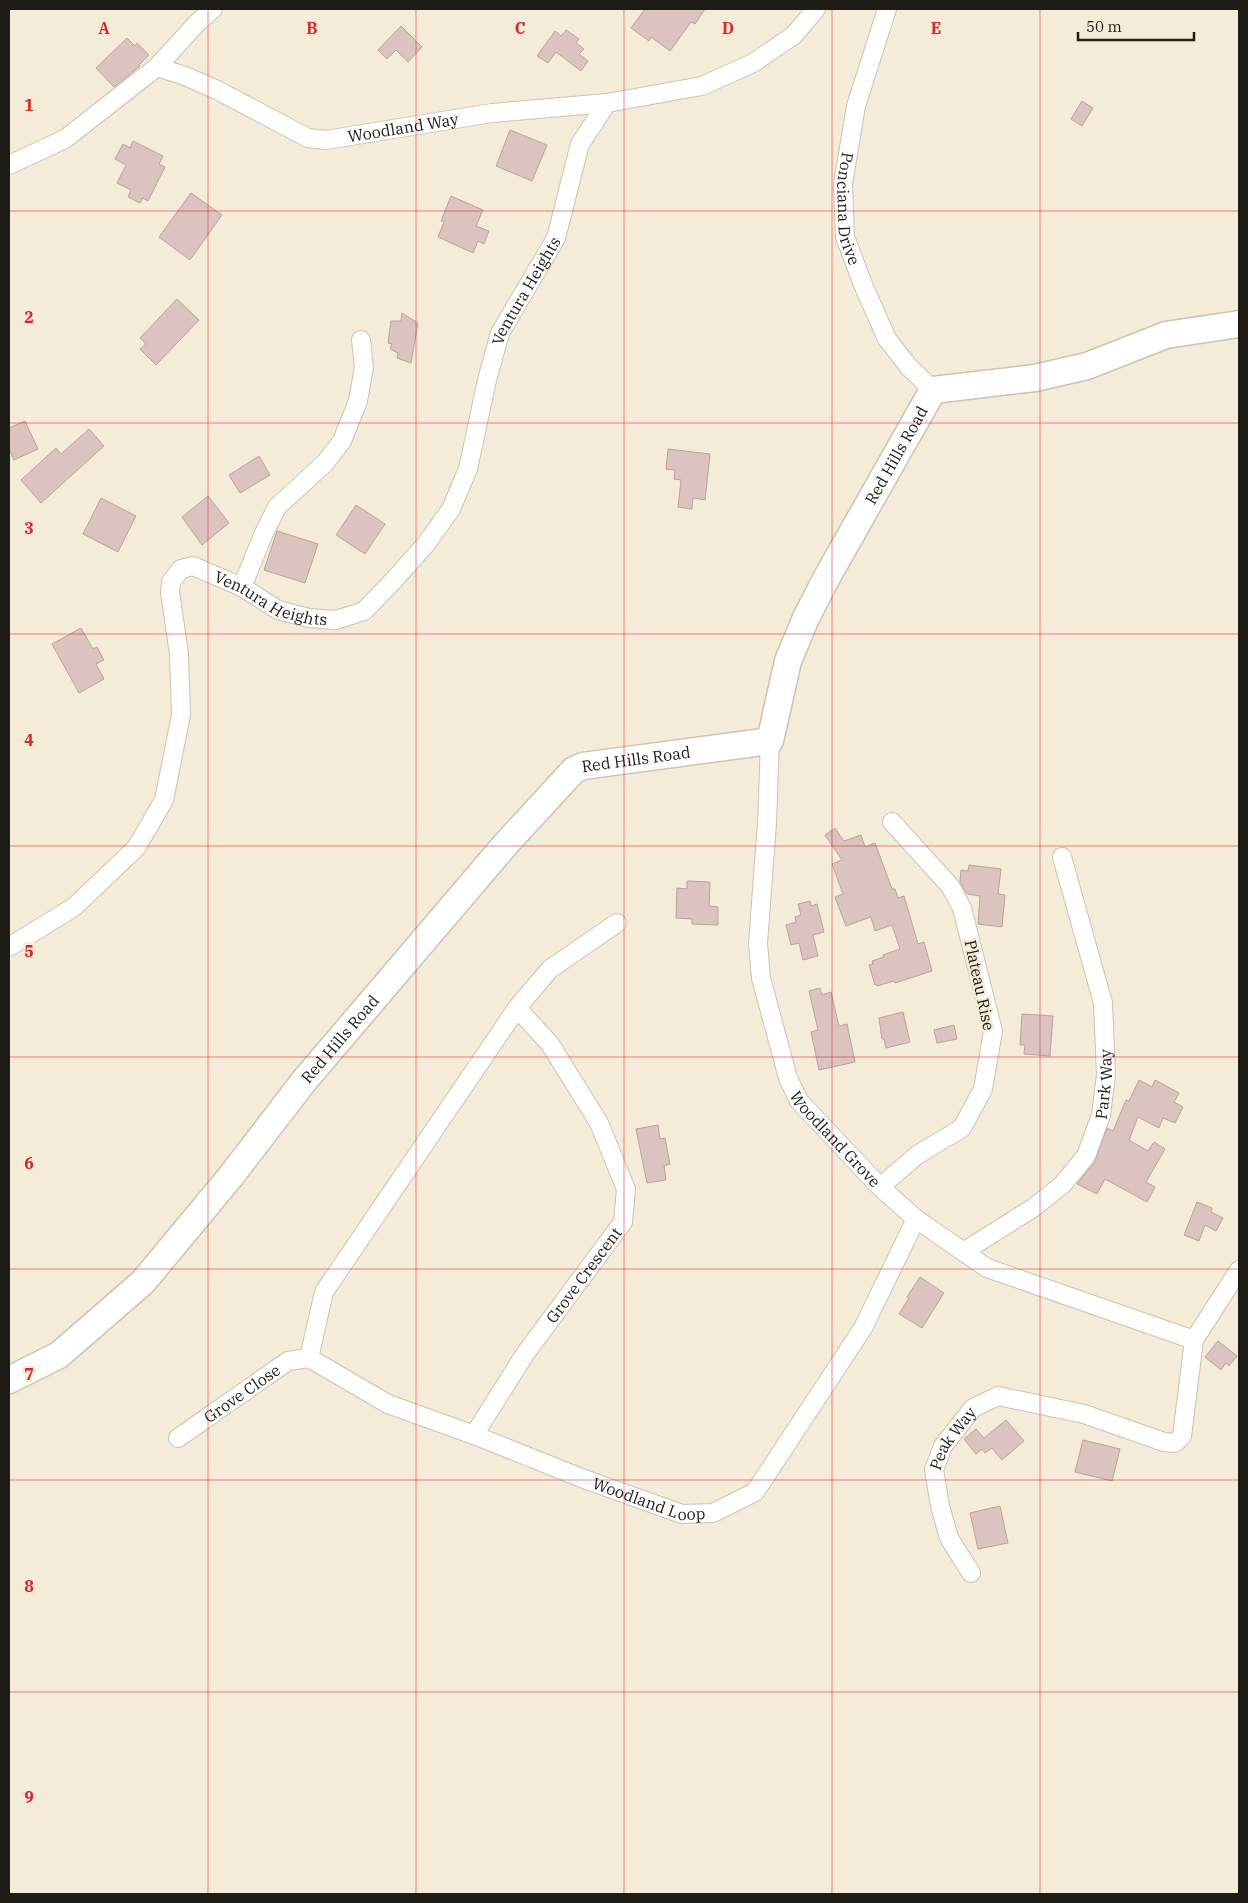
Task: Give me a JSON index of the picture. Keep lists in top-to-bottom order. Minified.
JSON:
{"streets":{"main road":["Red Hills Road"],"street":["Woodland Way","Ponciana Drive","Ventura Heights","Plateau Rise","Park Way","Woodland Grove","Grove Crescent","Grove Close","Peak Way","Woodland Loop"]},"crossings":[["Woodland Way","Ventura Heights"],["Ponciana Drive","Red Hills Road"],["Red Hills Road","Woodland Grove"],["Plateau Rise","Woodland Grove"],["Park Way","Woodland Grove"],["Woodland Grove","Peak Way"],["Woodland Grove","Woodland Loop"],["Grove Crescent","Woodland Loop"],["Grove Close","Woodland Loop"]],"scale_bar":"50 m","grid":{"columns":["A","B","C","D","E"],"rows":["1","2","3","4","5","6","7","8","9"]}}
